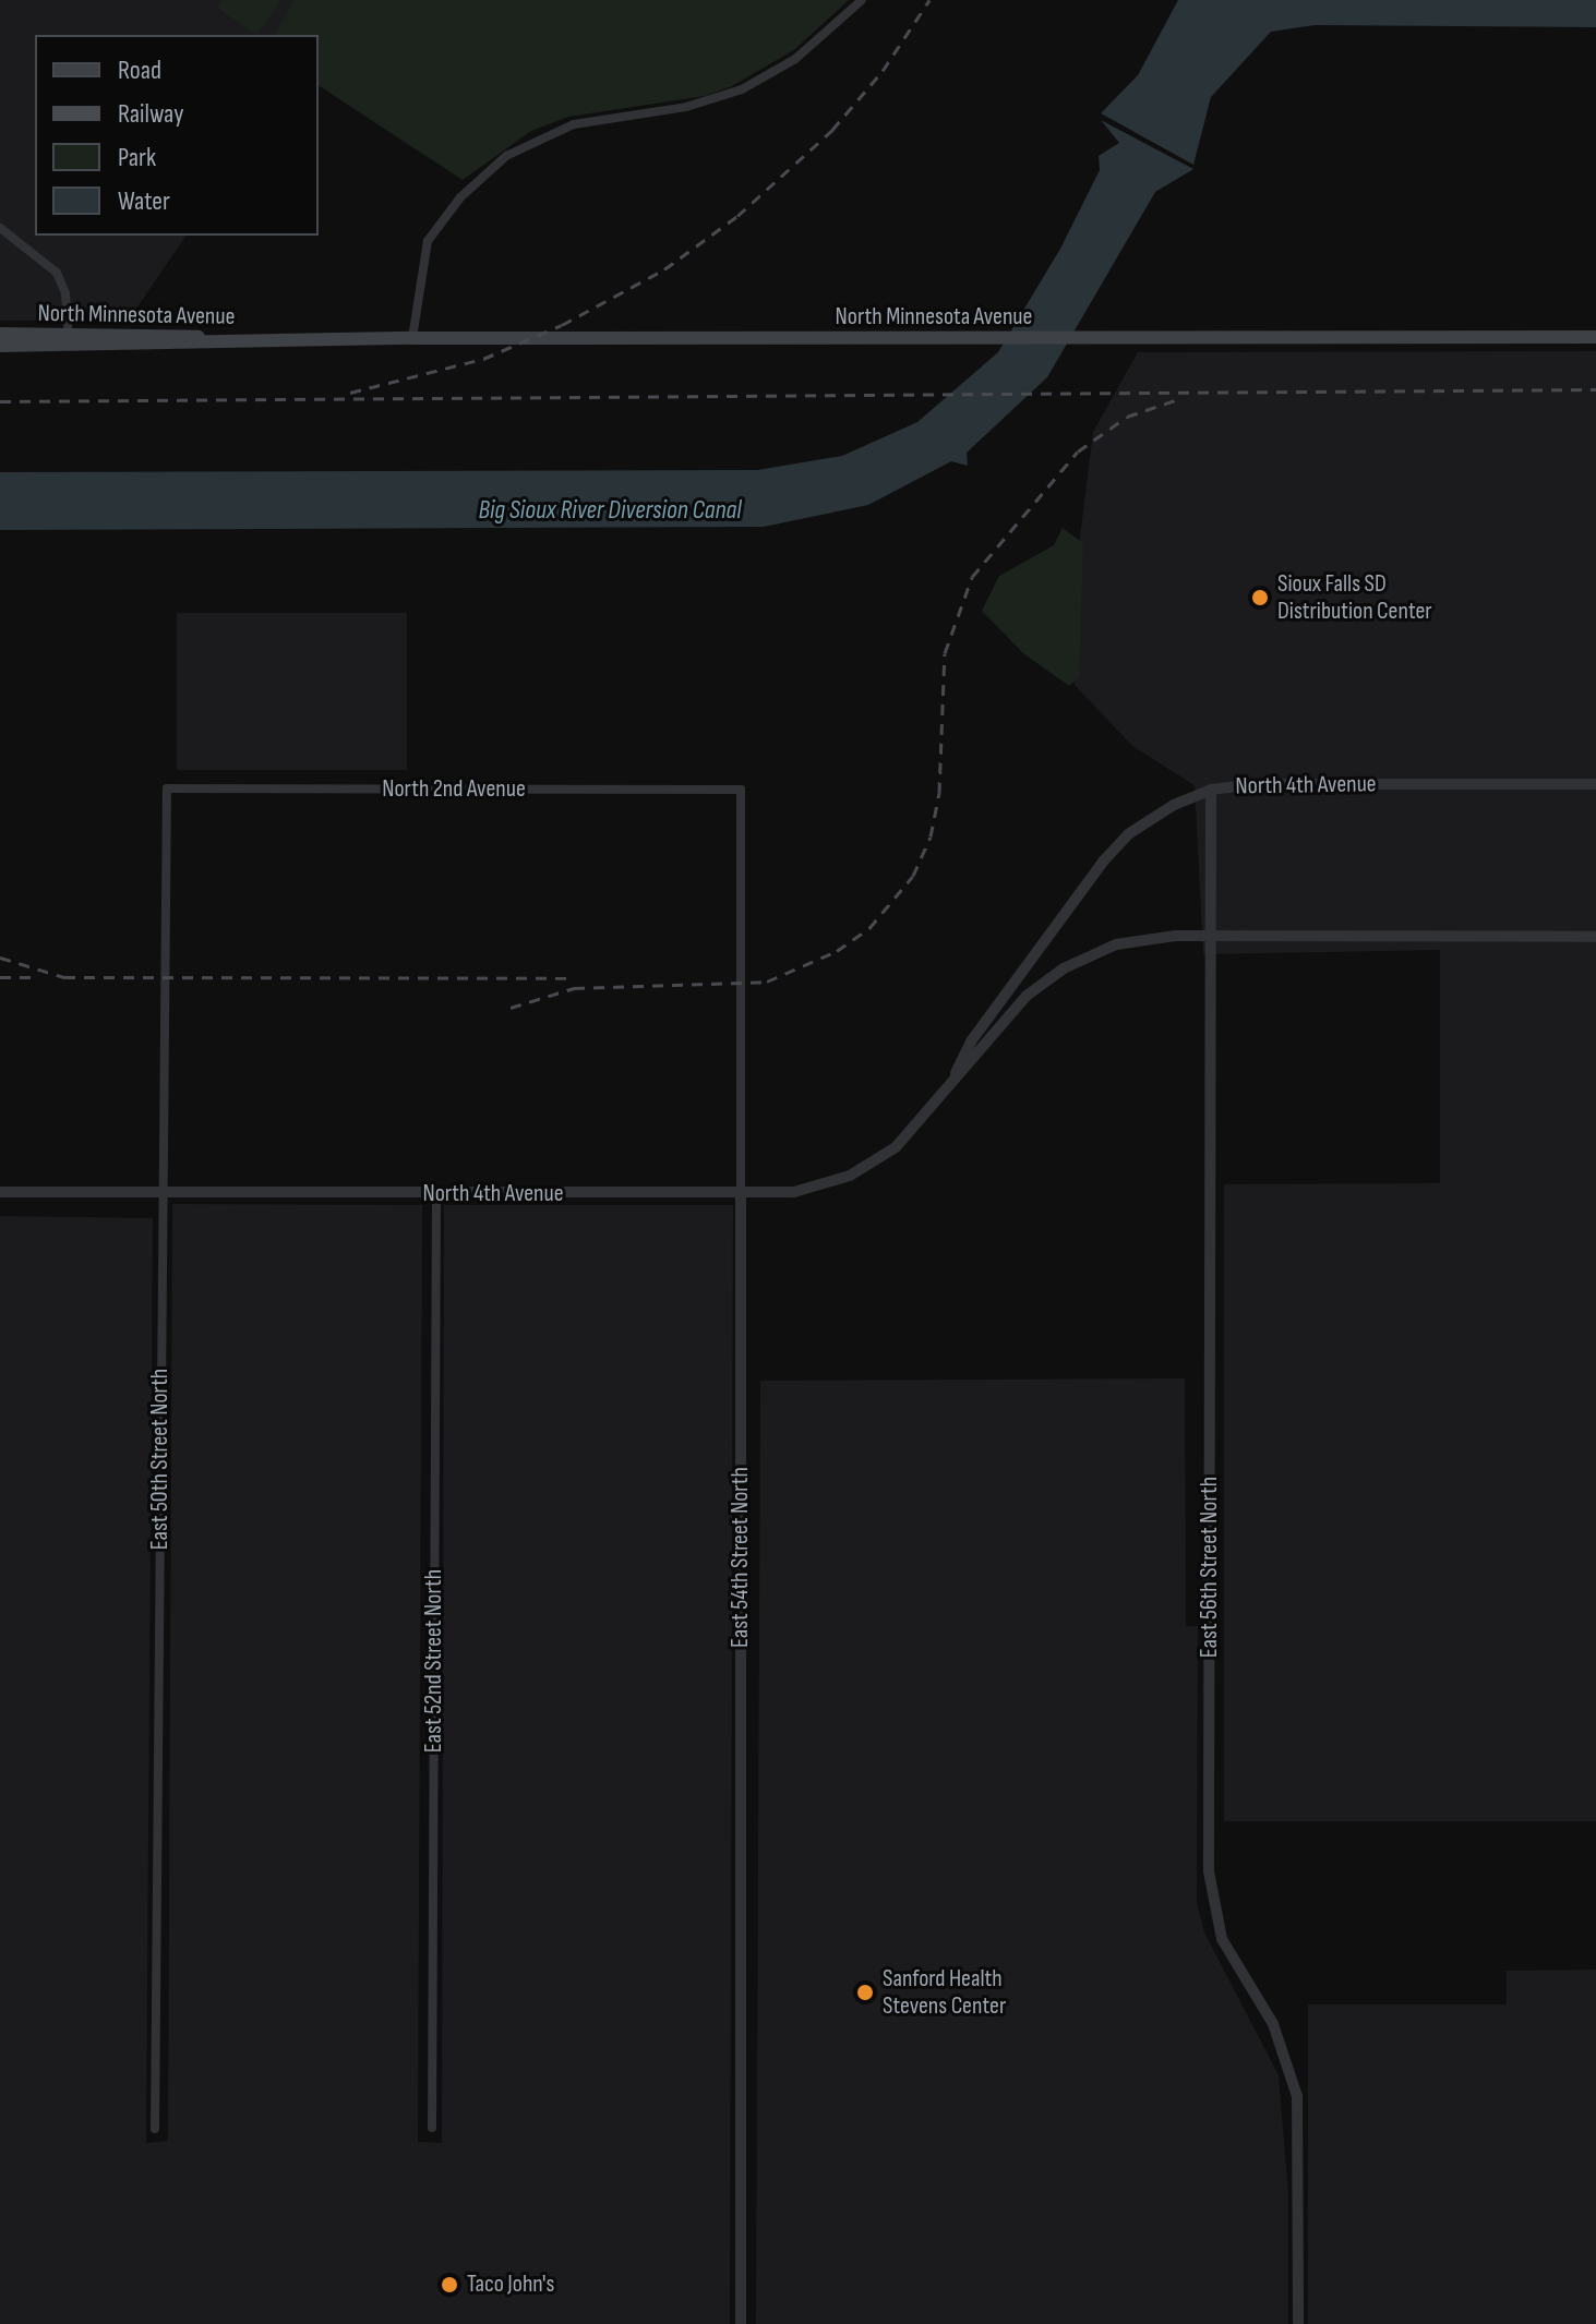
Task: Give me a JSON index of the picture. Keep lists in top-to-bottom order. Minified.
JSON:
{"streets":{"main road":["North Minnesota Avenue"],"street":["North 4th Avenue","North 2nd Avenue","East 50th Street North","East 54th Street North","East 56th Street North","East 52nd Street North"]},"crossings":[["North 4th Avenue","East 50th Street North"],["North 4th Avenue","East 54th Street North"],["North 4th Avenue","East 56th Street North"],["North 4th Avenue","East 52nd Street North"],["North 2nd Avenue","East 50th Street North"],["North 2nd Avenue","East 54th Street North"]],"water":["Big Sioux River Diversion Canal"],"places":["Sioux Falls SD Distribution Center","Sanford Health Stevens Center","Taco John's"],"legend":["Road","Railway","Park","Water"]}
